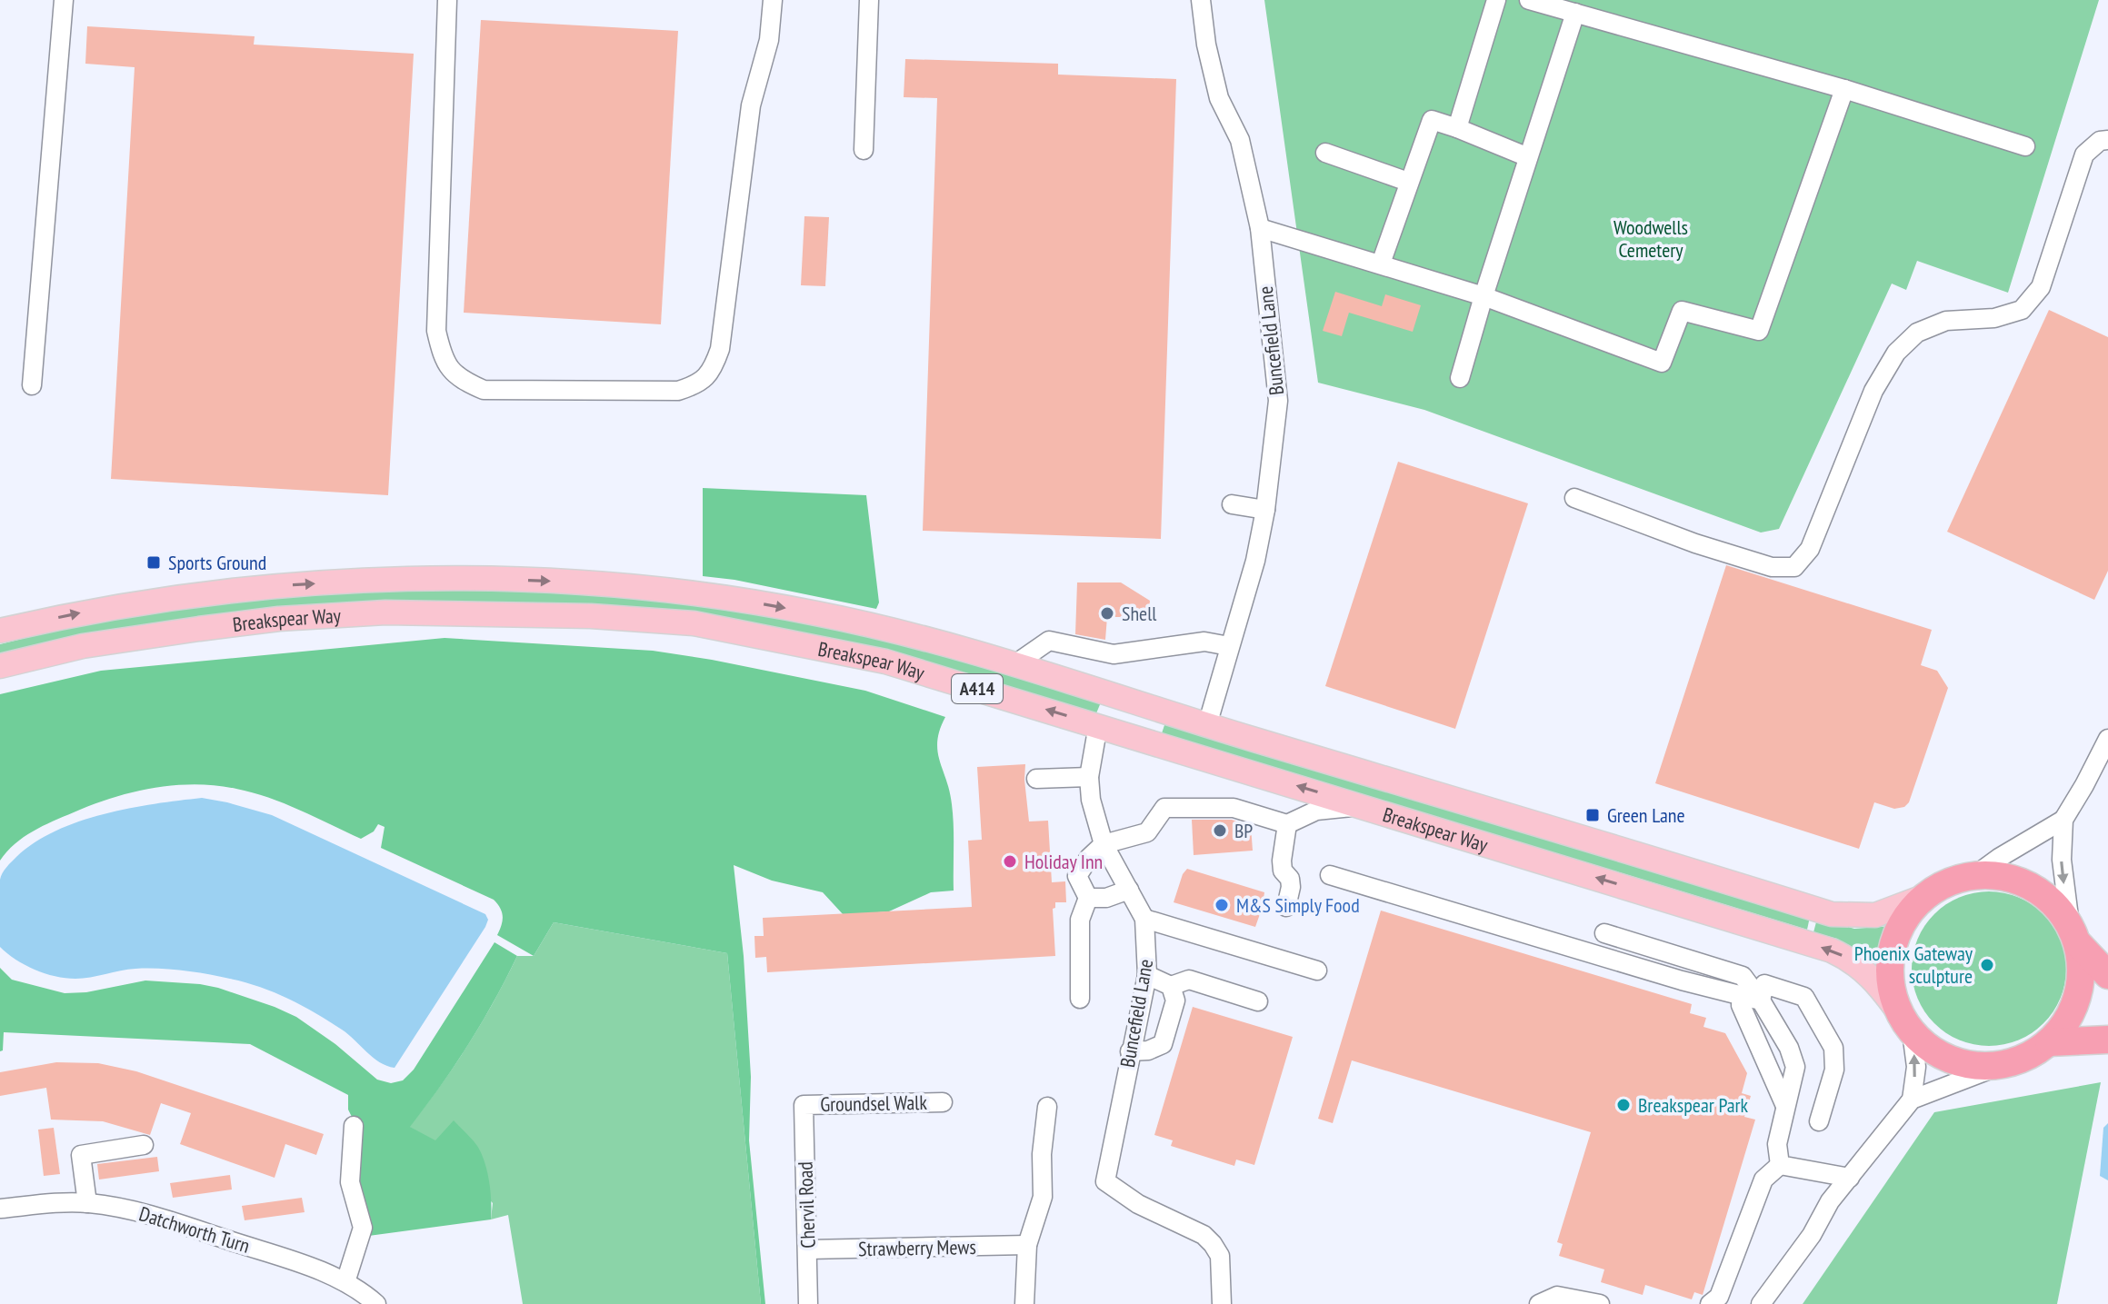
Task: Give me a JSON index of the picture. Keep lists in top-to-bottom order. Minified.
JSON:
{"streets":{"main road":["Breakspear Way","A414"],"street":["Buncefield Lane","Groundsel Walk","Chervil Road","Datchworth Turn","Strawberry Mews"]},"crossings":[["Buncefield Lane","Breakspear Way"],["Groundsel Walk","Chervil Road"],["Chervil Road","Strawberry Mews"]],"parks":["Woodwells Cemetery"],"places":{"transit":["Sports Ground","Green Lane"],"other":["Shell","BP","Holiday Inn","M&S Simply Food","Phoenix Gateway sculpture","Breakspear Park"]}}
